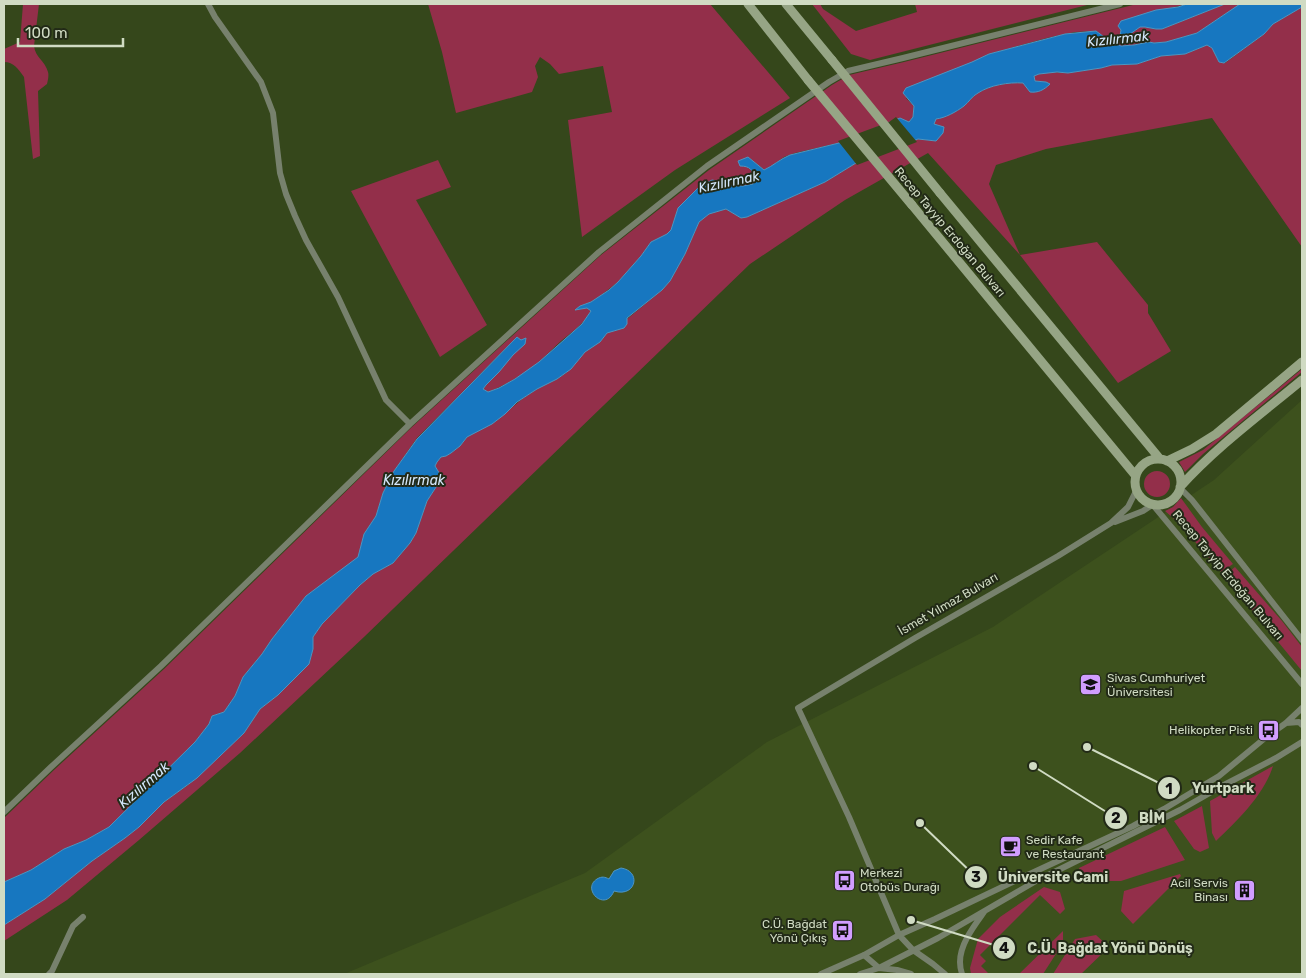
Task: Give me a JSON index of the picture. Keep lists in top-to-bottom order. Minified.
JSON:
{"streets":{"street":["Recep Tayyip Erdoğan Bulvarı","İsmet Yılmaz Bulvarı"]},"crossings":[["Recep Tayyip Erdoğan Bulvarı","İsmet Yılmaz Bulvarı"]],"water":["Kızılırmak"],"places":{"school or university":["Sivas Cumhuriyet Üniversitesi"],"bus stop":["Helikopter Pisti","Merkezi Otobüs Durağı","C.Ü. Bağdat Yönü Çıkış"],"other":["Yurtpark","BİM","Üniversite Cami","C.Ü. Bağdat Yönü Dönüş"],"cafe":["Sedir Kafe ve Restaurant"],"building":["Acil Servis Binası"]},"scale_bar":"100 m"}
